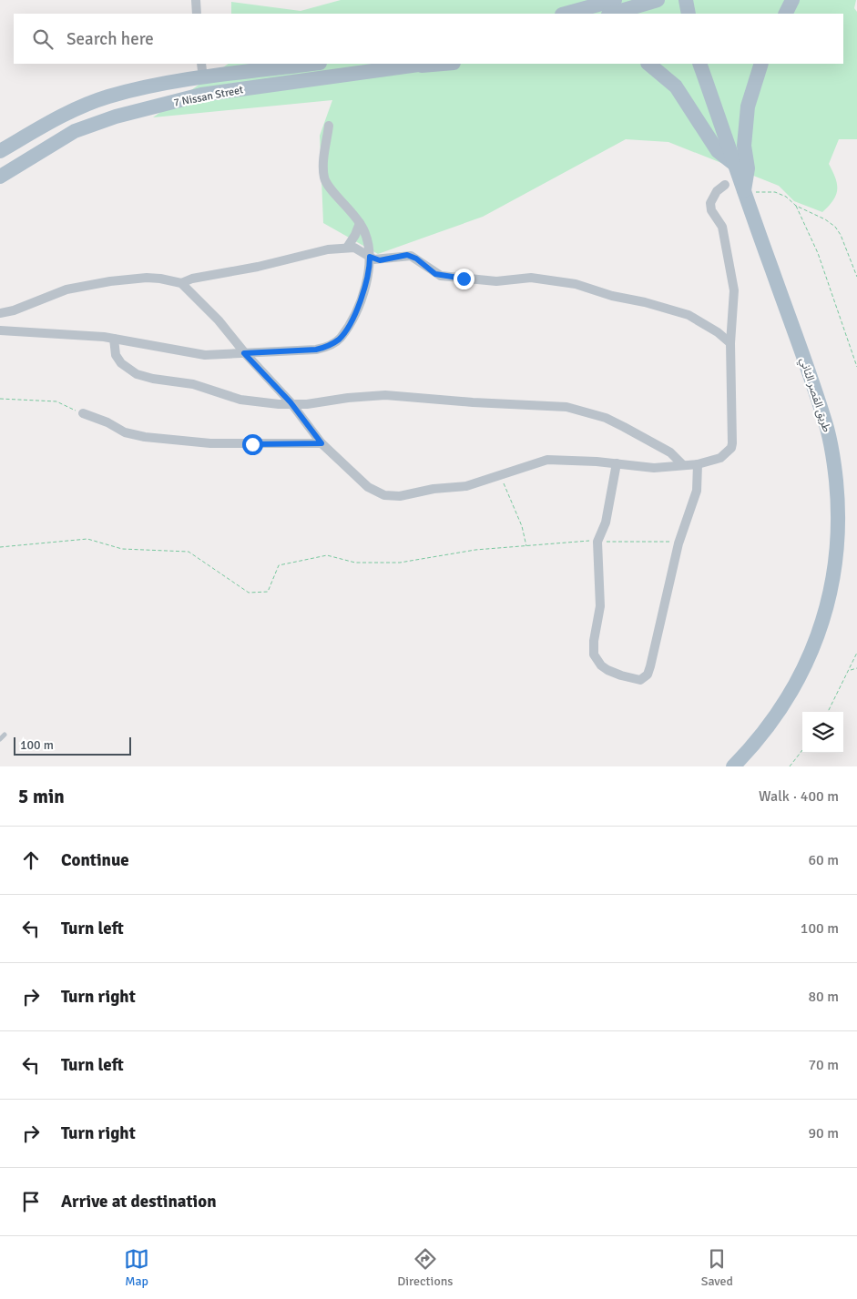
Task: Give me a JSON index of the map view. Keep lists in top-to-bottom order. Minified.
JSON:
{"streets":{"main road":["7 Nissan Street","طريق القصر الثاني"]},"scale_bar":"100 m","page":{"search":"Search here","scale":"100 m","heading":["5 min","Walk · 400 m"],"list":[["Continue","60 m"],["Turn left","100 m"],["Turn right","80 m"],["Turn left","70 m"],["Turn right","90 m"],"Arrive at destination"],"nav":["Map","Directions","Saved"]}}
